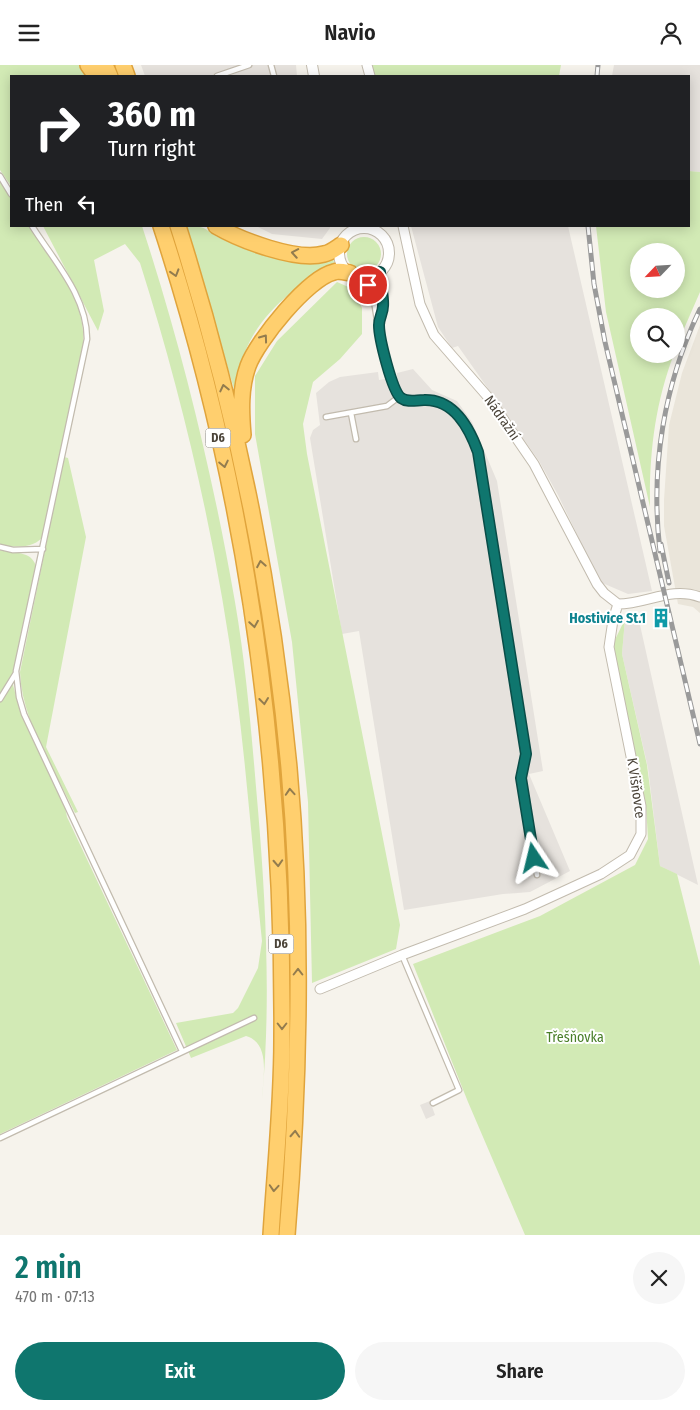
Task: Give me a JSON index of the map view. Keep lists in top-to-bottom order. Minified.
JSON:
{"streets":{"highway":["D6"],"street":["Nádražní","K Višňovce"]},"crossings":[["Nádražní","K Višňovce"]],"parks":["Třešňovka"],"places":{"building":["Hostivice St.1"]},"north":"bottom left","page":{"header":"Navio","turn":["360 m","Turn right"],"then":"Then","heading":["2 min","470 m · 07:13"],"buttons":["Exit","Share"]}}
